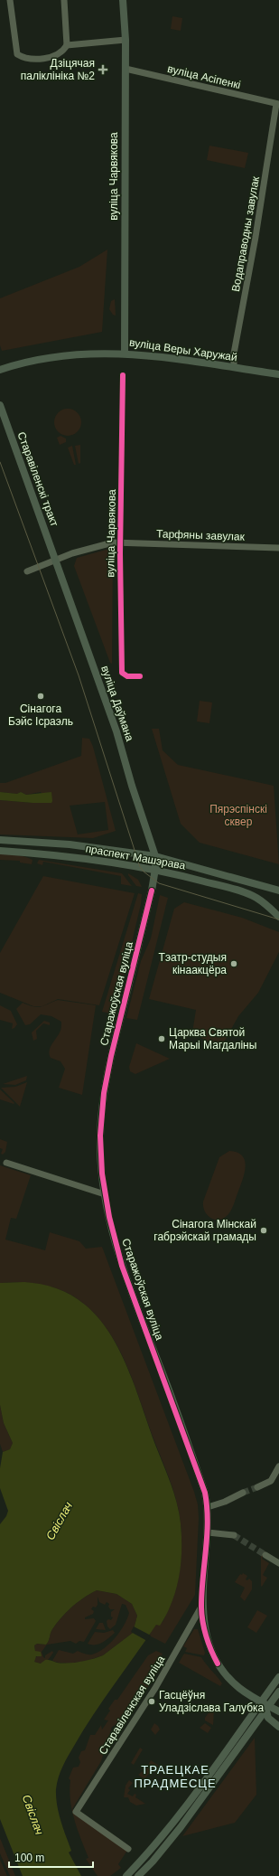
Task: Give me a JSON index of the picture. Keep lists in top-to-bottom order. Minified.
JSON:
{"streets":{"main road":["вуліца Чарвякова","вуліца Веры Харужай","Старавіленскі тракт","вуліца Даўмана","праспект Машэрава","Старажоўская вуліца"],"street":["вуліца Асіпенкі","Водаправодны завулак","Тарфяны завулак","Старавіленская вуліца"]},"crossings":[["вуліца Асіпенкі","вуліца Чарвякова"],["вуліца Асіпенкі","Водаправодны завулак"],["вуліца Чарвякова","вуліца Веры Харужай"],["вуліца Чарвякова","Тарфяны завулак"],["Водаправодны завулак","вуліца Веры Харужай"],["Старавіленскі тракт","Тарфяны завулак"],["Старавіленскі тракт","вуліца Даўмана"],["Тарфяны завулак","вуліца Даўмана"],["вуліца Даўмана","праспект Машэрава"],["вуліца Даўмана","Старажоўская вуліца"],["праспект Машэрава","Старажоўская вуліца"],["Старажоўская вуліца","Старавіленская вуліца"]],"districts":["ТРАЕЦКАЕ ПРАДМЕСЦЕ"],"water":["Свіслач"],"parks":["Пярэспінскі сквер"],"places":{"health":["Дзіцячая паліклініка №2"],"other":["Сінагога Бэйс Ісраэль","Тэатр-студыя кінаакцёра","Царква Святой Марыі Магдаліны","Сінагога Мінскай габрэйскай грамады","Гасцёўня Уладзіслава Галубка"]},"scale_bar":"100 m"}
